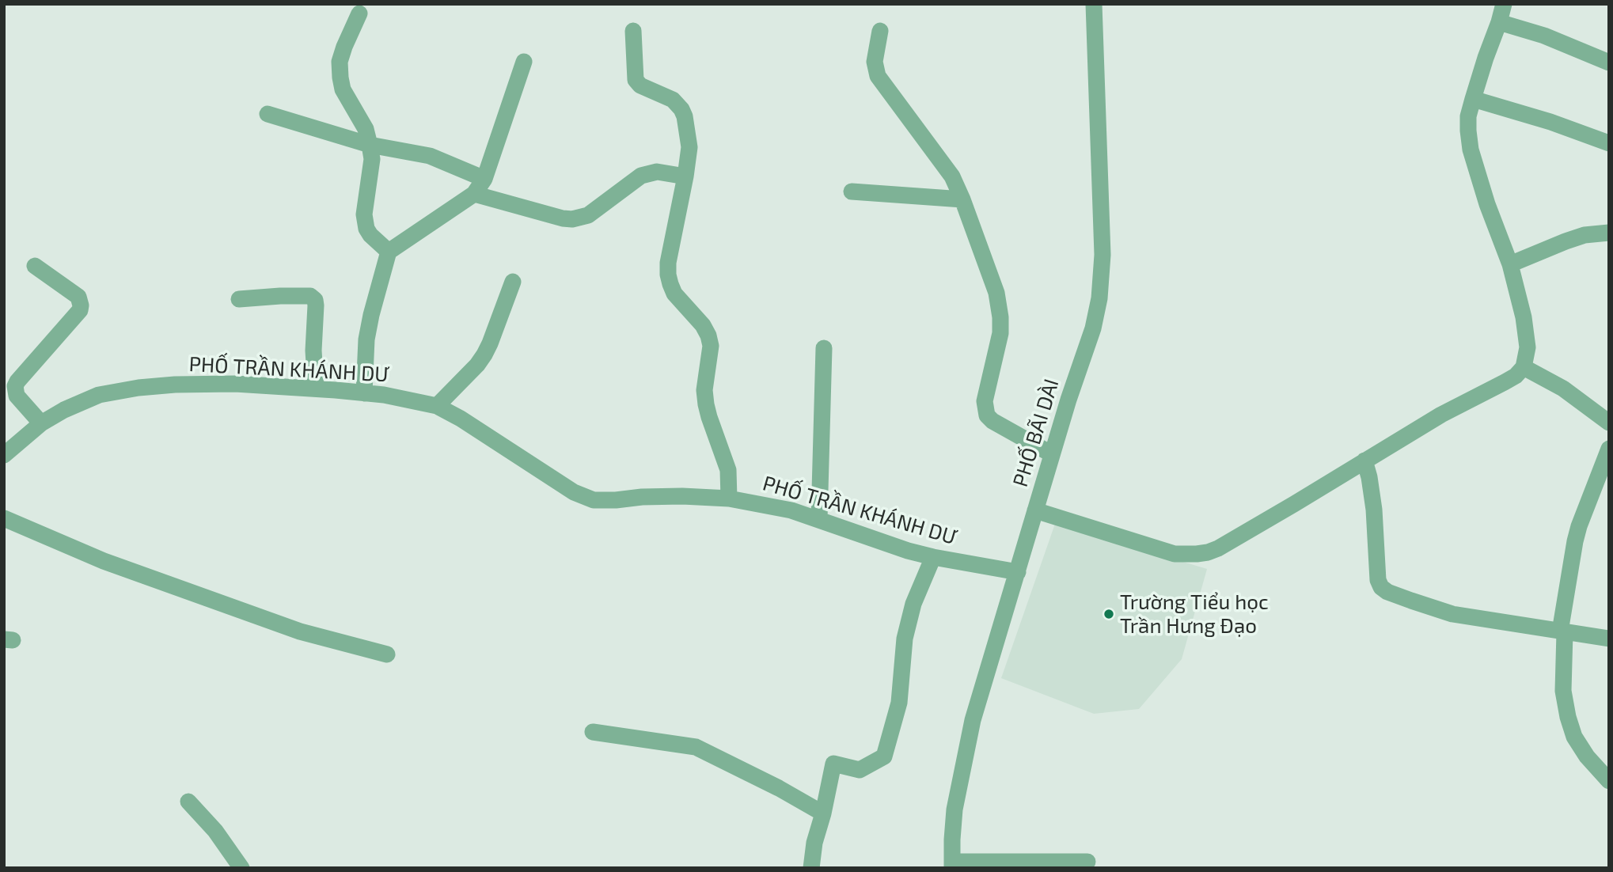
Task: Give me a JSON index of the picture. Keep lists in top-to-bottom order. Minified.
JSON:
{"streets":{"street":["PHỐ TRẦN KHÁNH DƯ","PHỐ BÃI DÀI"]},"crossings":[["PHỐ TRẦN KHÁNH DƯ","PHỐ BÃI DÀI"]],"places":["Trường Tiểu học Trần Hưng Đạo"]}
